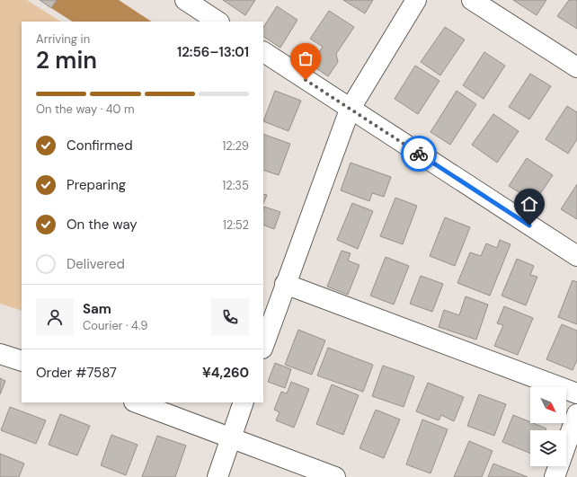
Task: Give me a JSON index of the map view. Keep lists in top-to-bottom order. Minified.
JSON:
{"north":"bottom right","page":{"heading":["2 min","Arriving in","12:56–13:01"],"panel":["Sam","Courier · 4.9","Order #7587","¥4,260"],"bar":"On the way · 40 m","list":[["Confirmed","12:29"],["Preparing","12:35"],["On the way","12:52"],"Delivered"]}}
